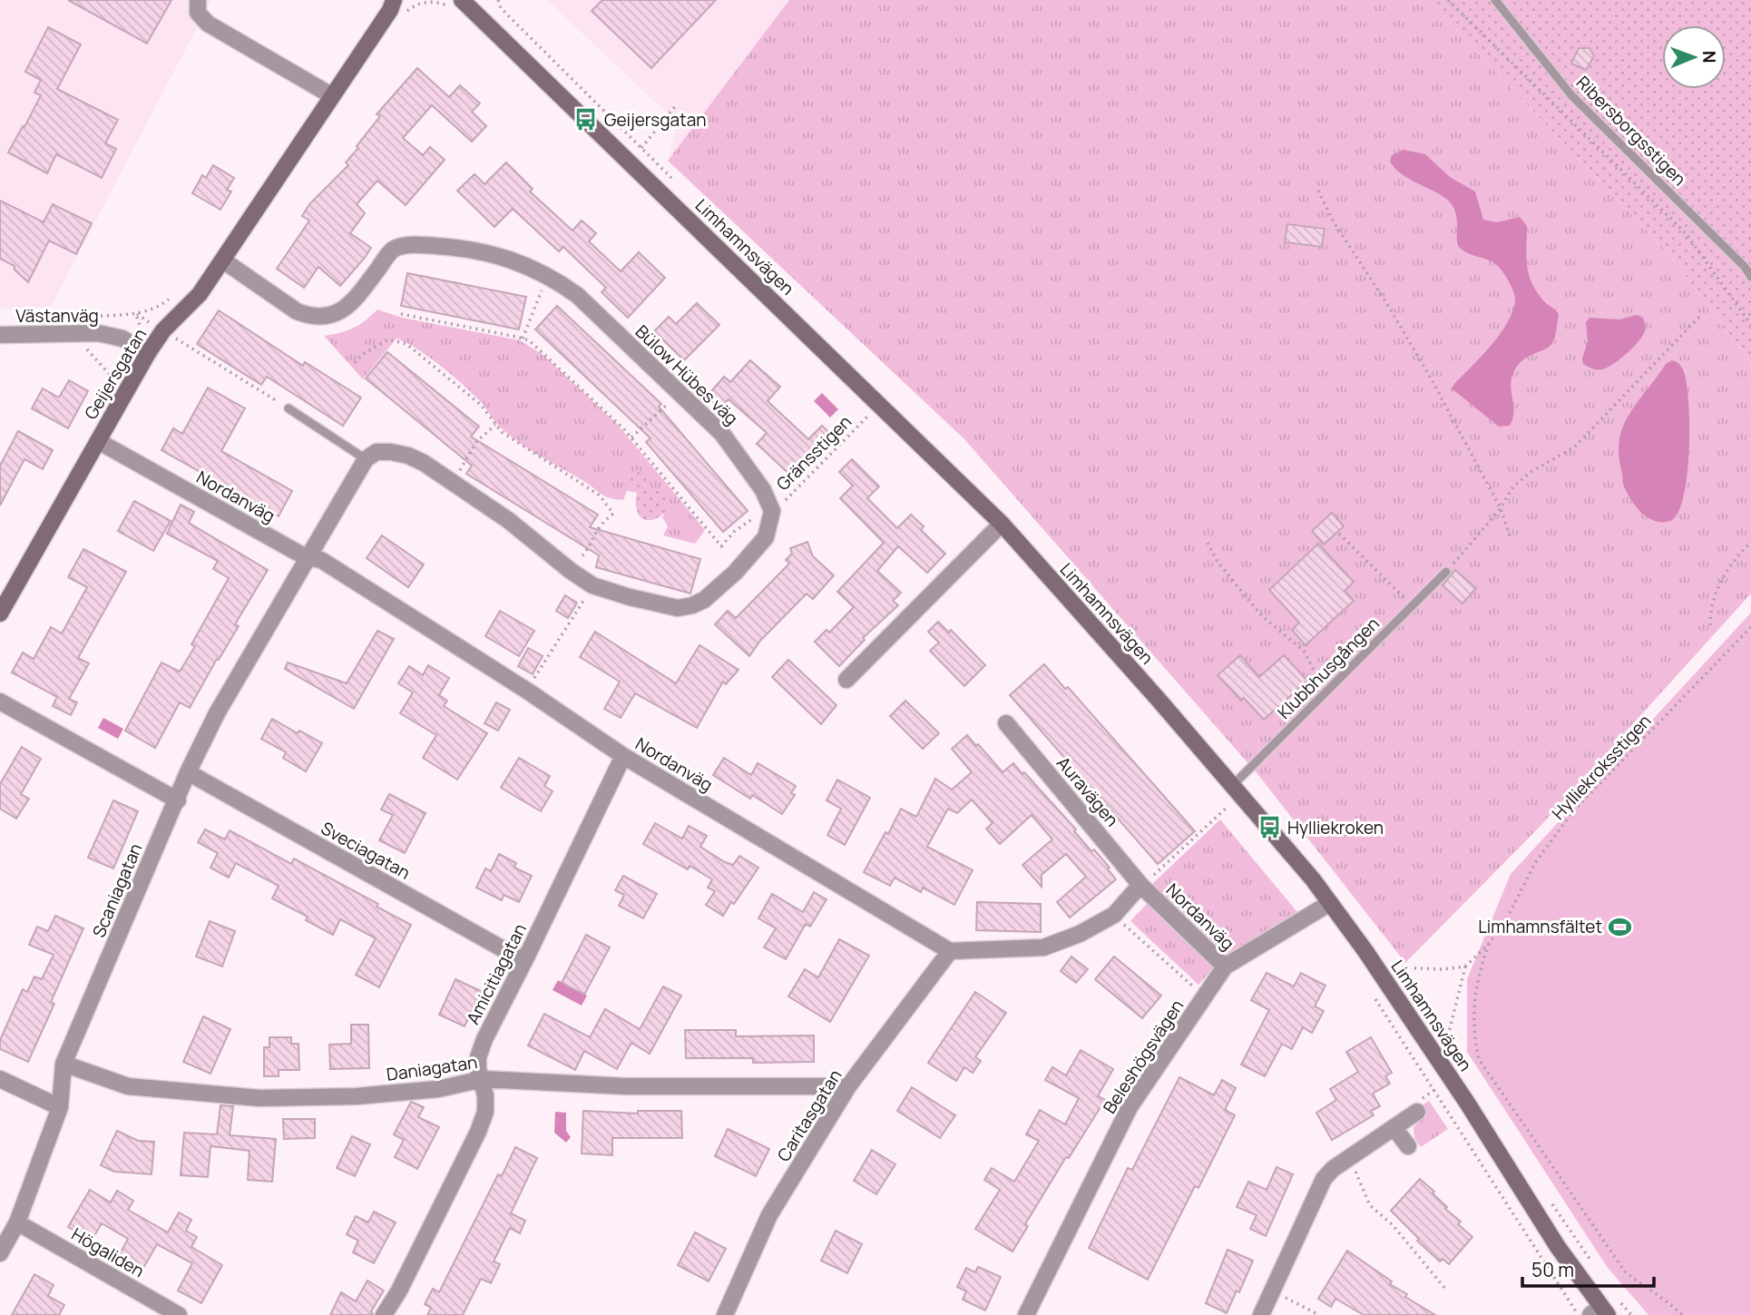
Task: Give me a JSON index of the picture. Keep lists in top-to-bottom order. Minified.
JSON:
{"streets":{"main road":["Limhamnsvägen","Geijersgatan"],"street":["Västanväg","Bülow Hübes väg","Nordanväg","Auravägen","Sveciagatan","Scaniagatan","Amicitiagatan","Beleshögsvägen","Daniagatan","Caritasgatan","Högaliden"],"lane":["Ribersborgsstigen","Klubbhusgången"],"path":["Gränsstigen","Hylliekroksstigen"]},"crossings":[["Limhamnsvägen","Klubbhusgången"],["Limhamnsvägen","Beleshögsvägen"],["Västanväg","Geijersgatan"],["Geijersgatan","Bülow Hübes väg"],["Geijersgatan","Nordanväg"],["Bülow Hübes väg","Gränsstigen"],["Nordanväg","Auravägen"],["Nordanväg","Scaniagatan"],["Nordanväg","Amicitiagatan"],["Nordanväg","Beleshögsvägen"],["Nordanväg","Caritasgatan"],["Sveciagatan","Scaniagatan"],["Sveciagatan","Amicitiagatan"],["Scaniagatan","Daniagatan"],["Scaniagatan","Högaliden"],["Amicitiagatan","Daniagatan"],["Daniagatan","Caritasgatan"]],"places":{"bus stop":["Geijersgatan","Hylliekroken"],"sports":["Limhamnsfältet"]},"scale_bar":"50 m","north":"right"}
